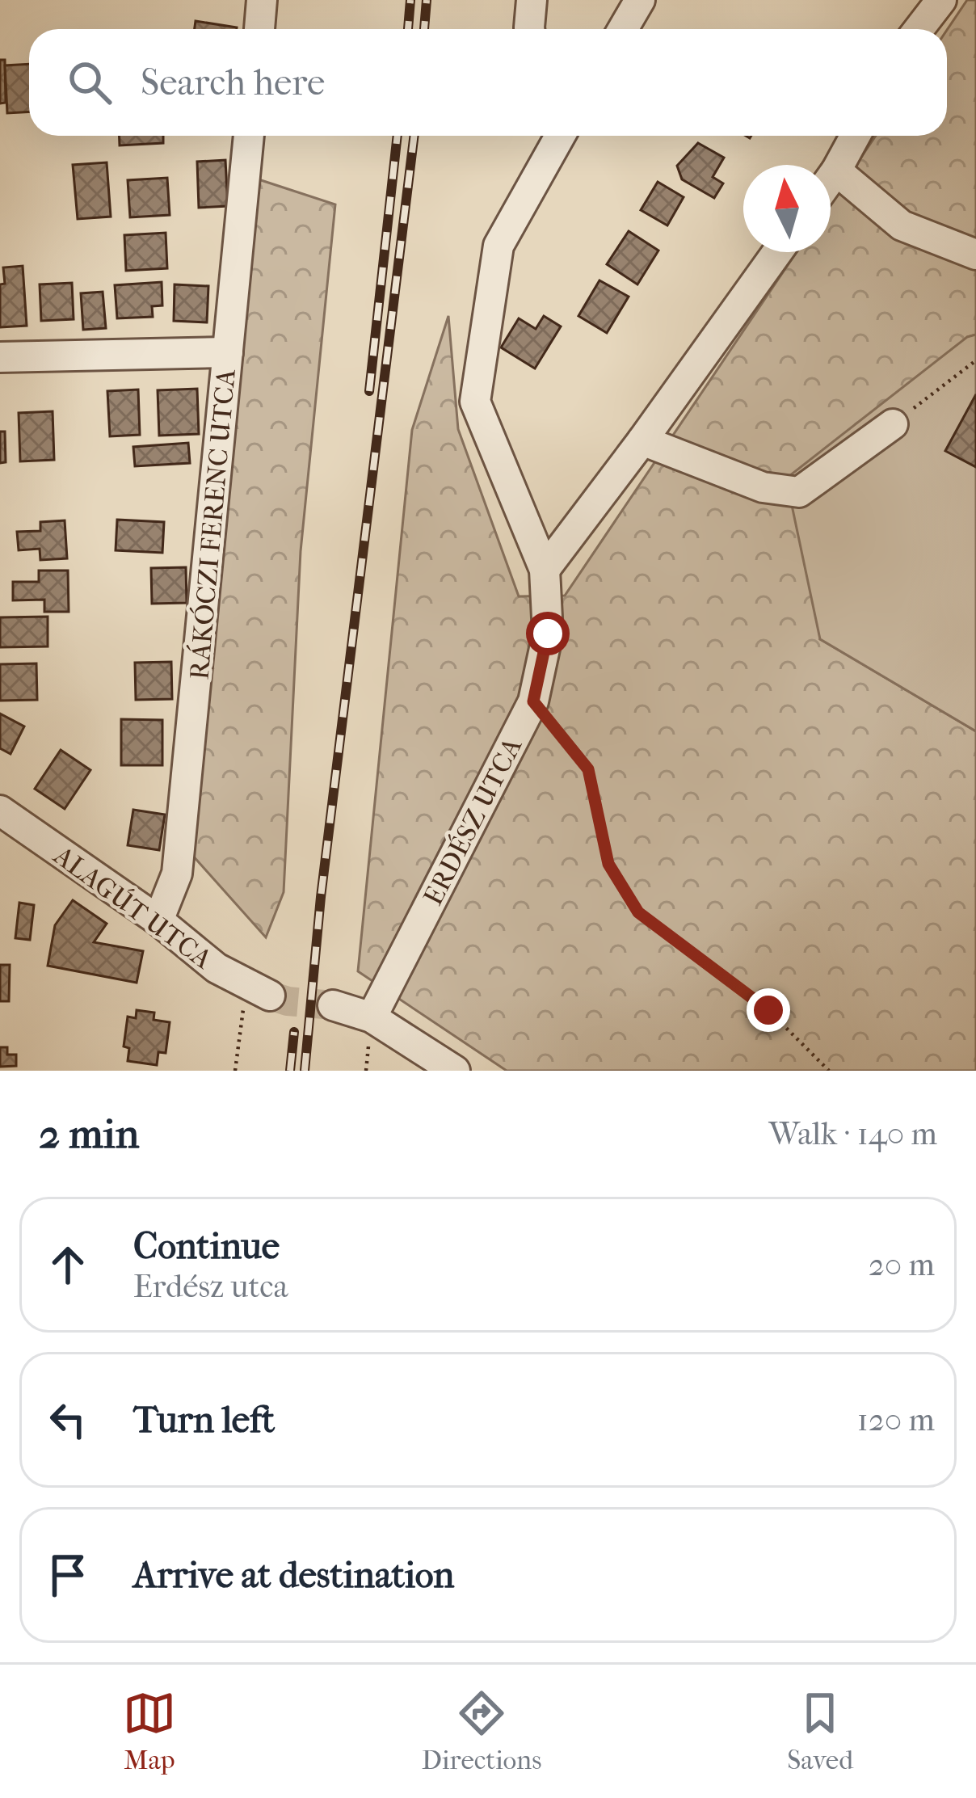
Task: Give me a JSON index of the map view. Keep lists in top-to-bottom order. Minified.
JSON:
{"streets":{"street":["RÁKÓCZI FERENC UTCA","ERDÉSZ UTCA","ALAGÚT UTCA"]},"crossings":[["RÁKÓCZI FERENC UTCA","ALAGÚT UTCA"]],"north":"top","page":{"search":"Search here","heading":["2 min","Walk · 140 m"],"list":[["Continue","Erdész utca","20 m"],["Turn left","120 m"],"Arrive at destination"],"nav":["Map","Directions","Saved"]}}
